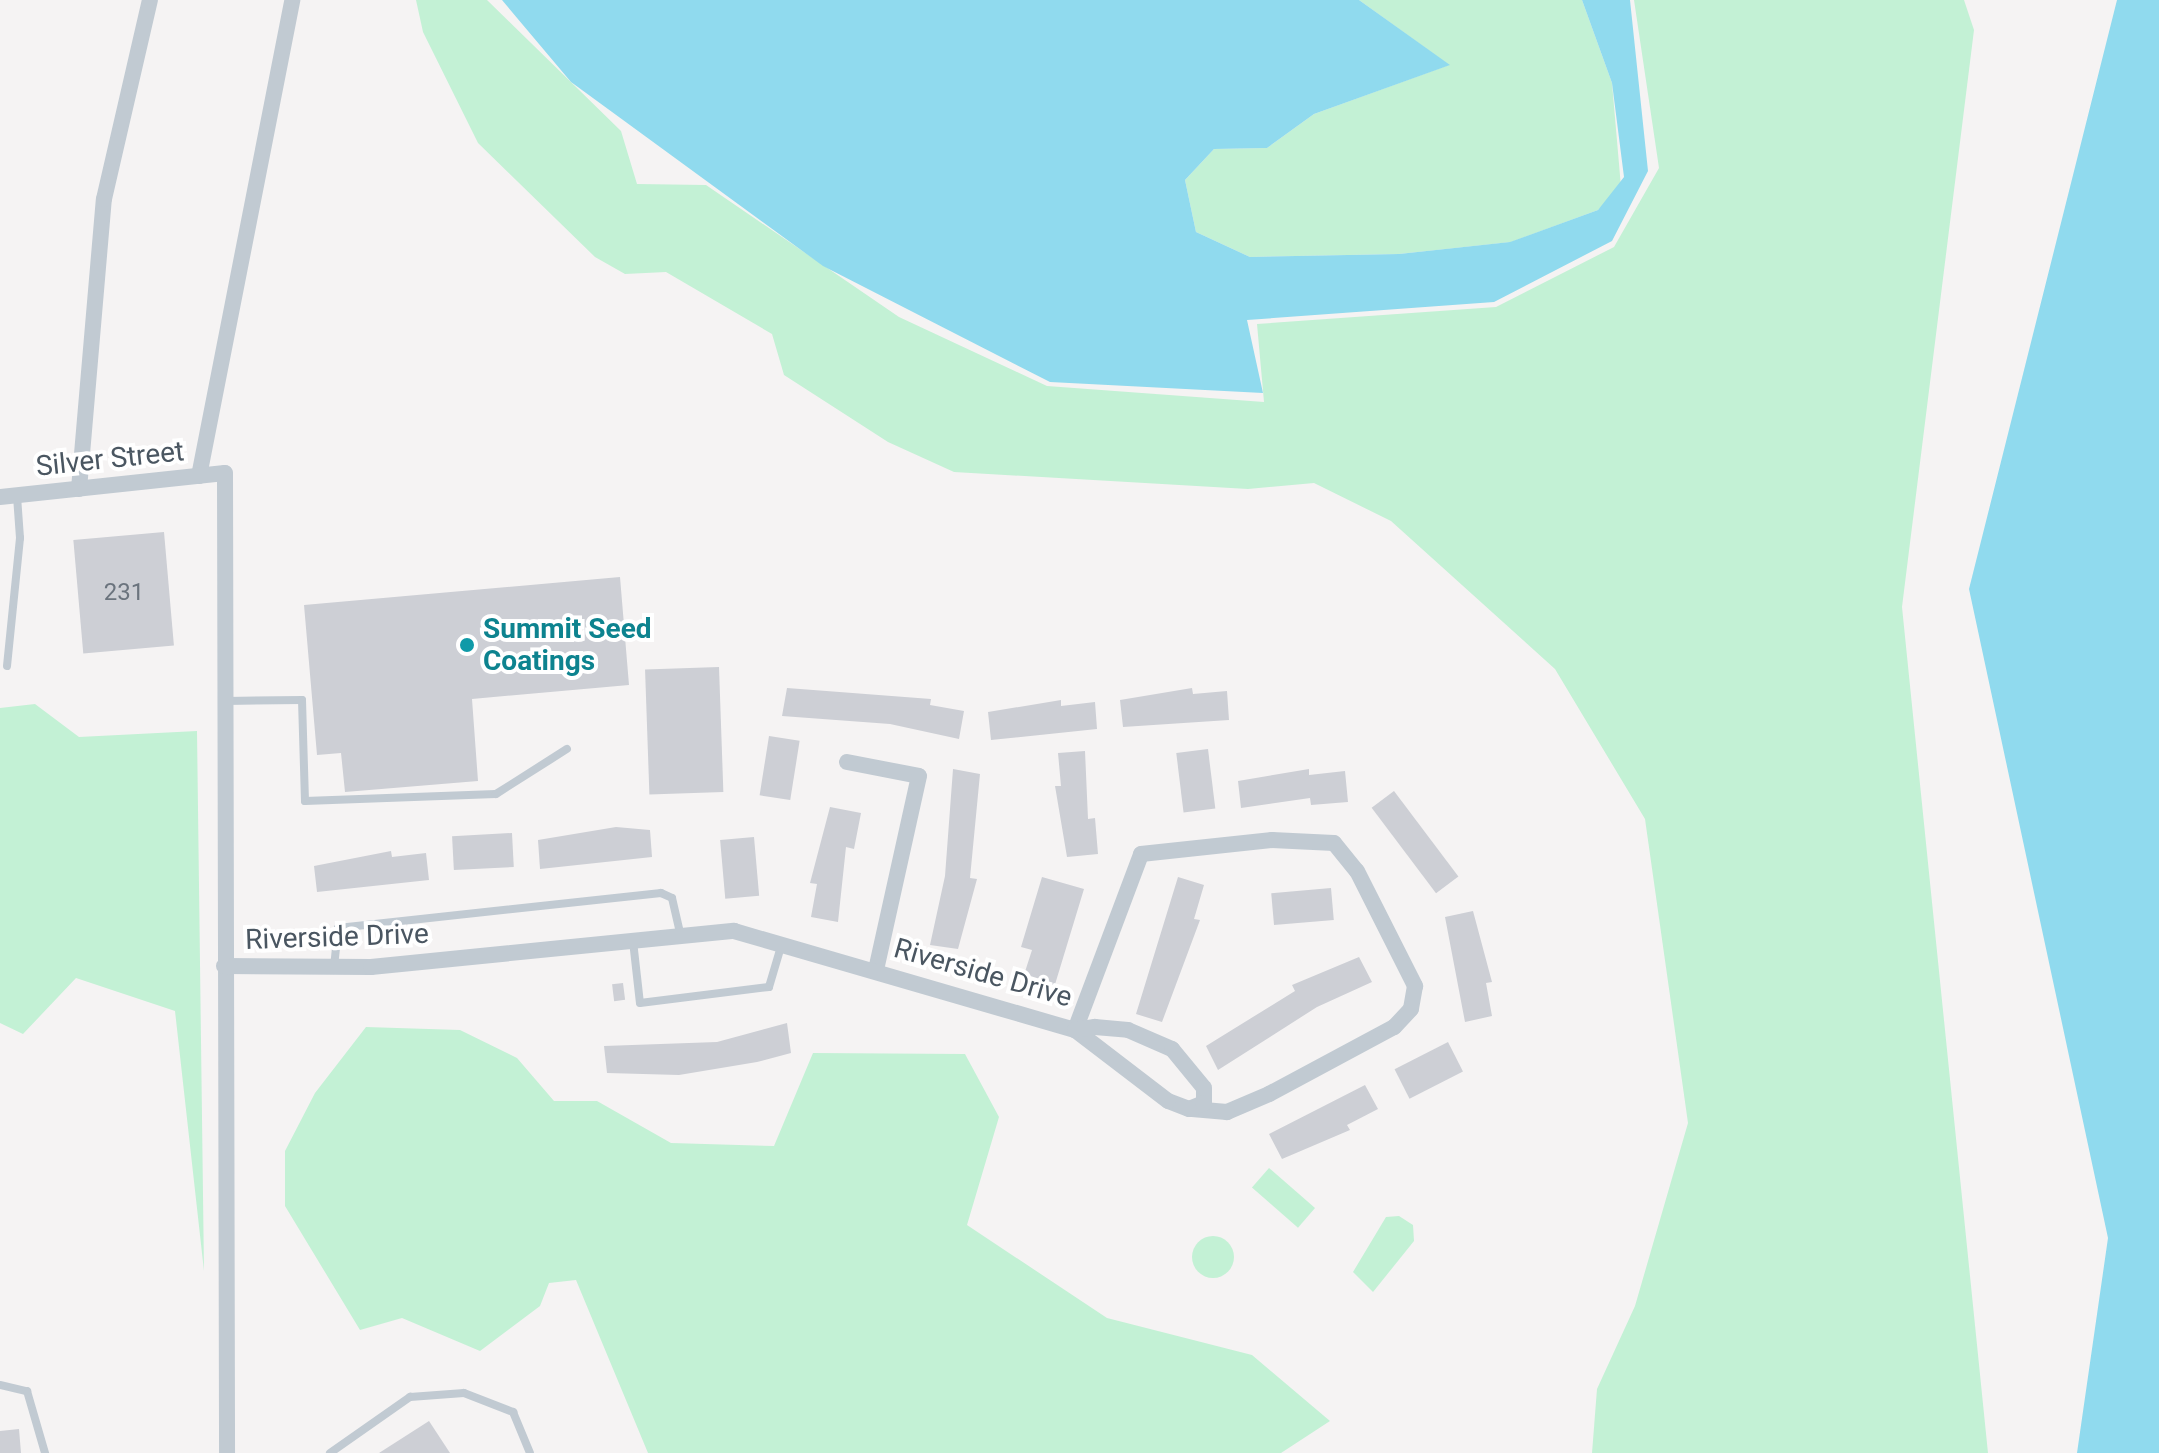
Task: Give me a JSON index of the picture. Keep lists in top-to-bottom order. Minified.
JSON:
{"streets":{"street":["Silver Street","Riverside Drive"]},"places":["Summit Seed Coatings"],"house_numbers":["231"]}
